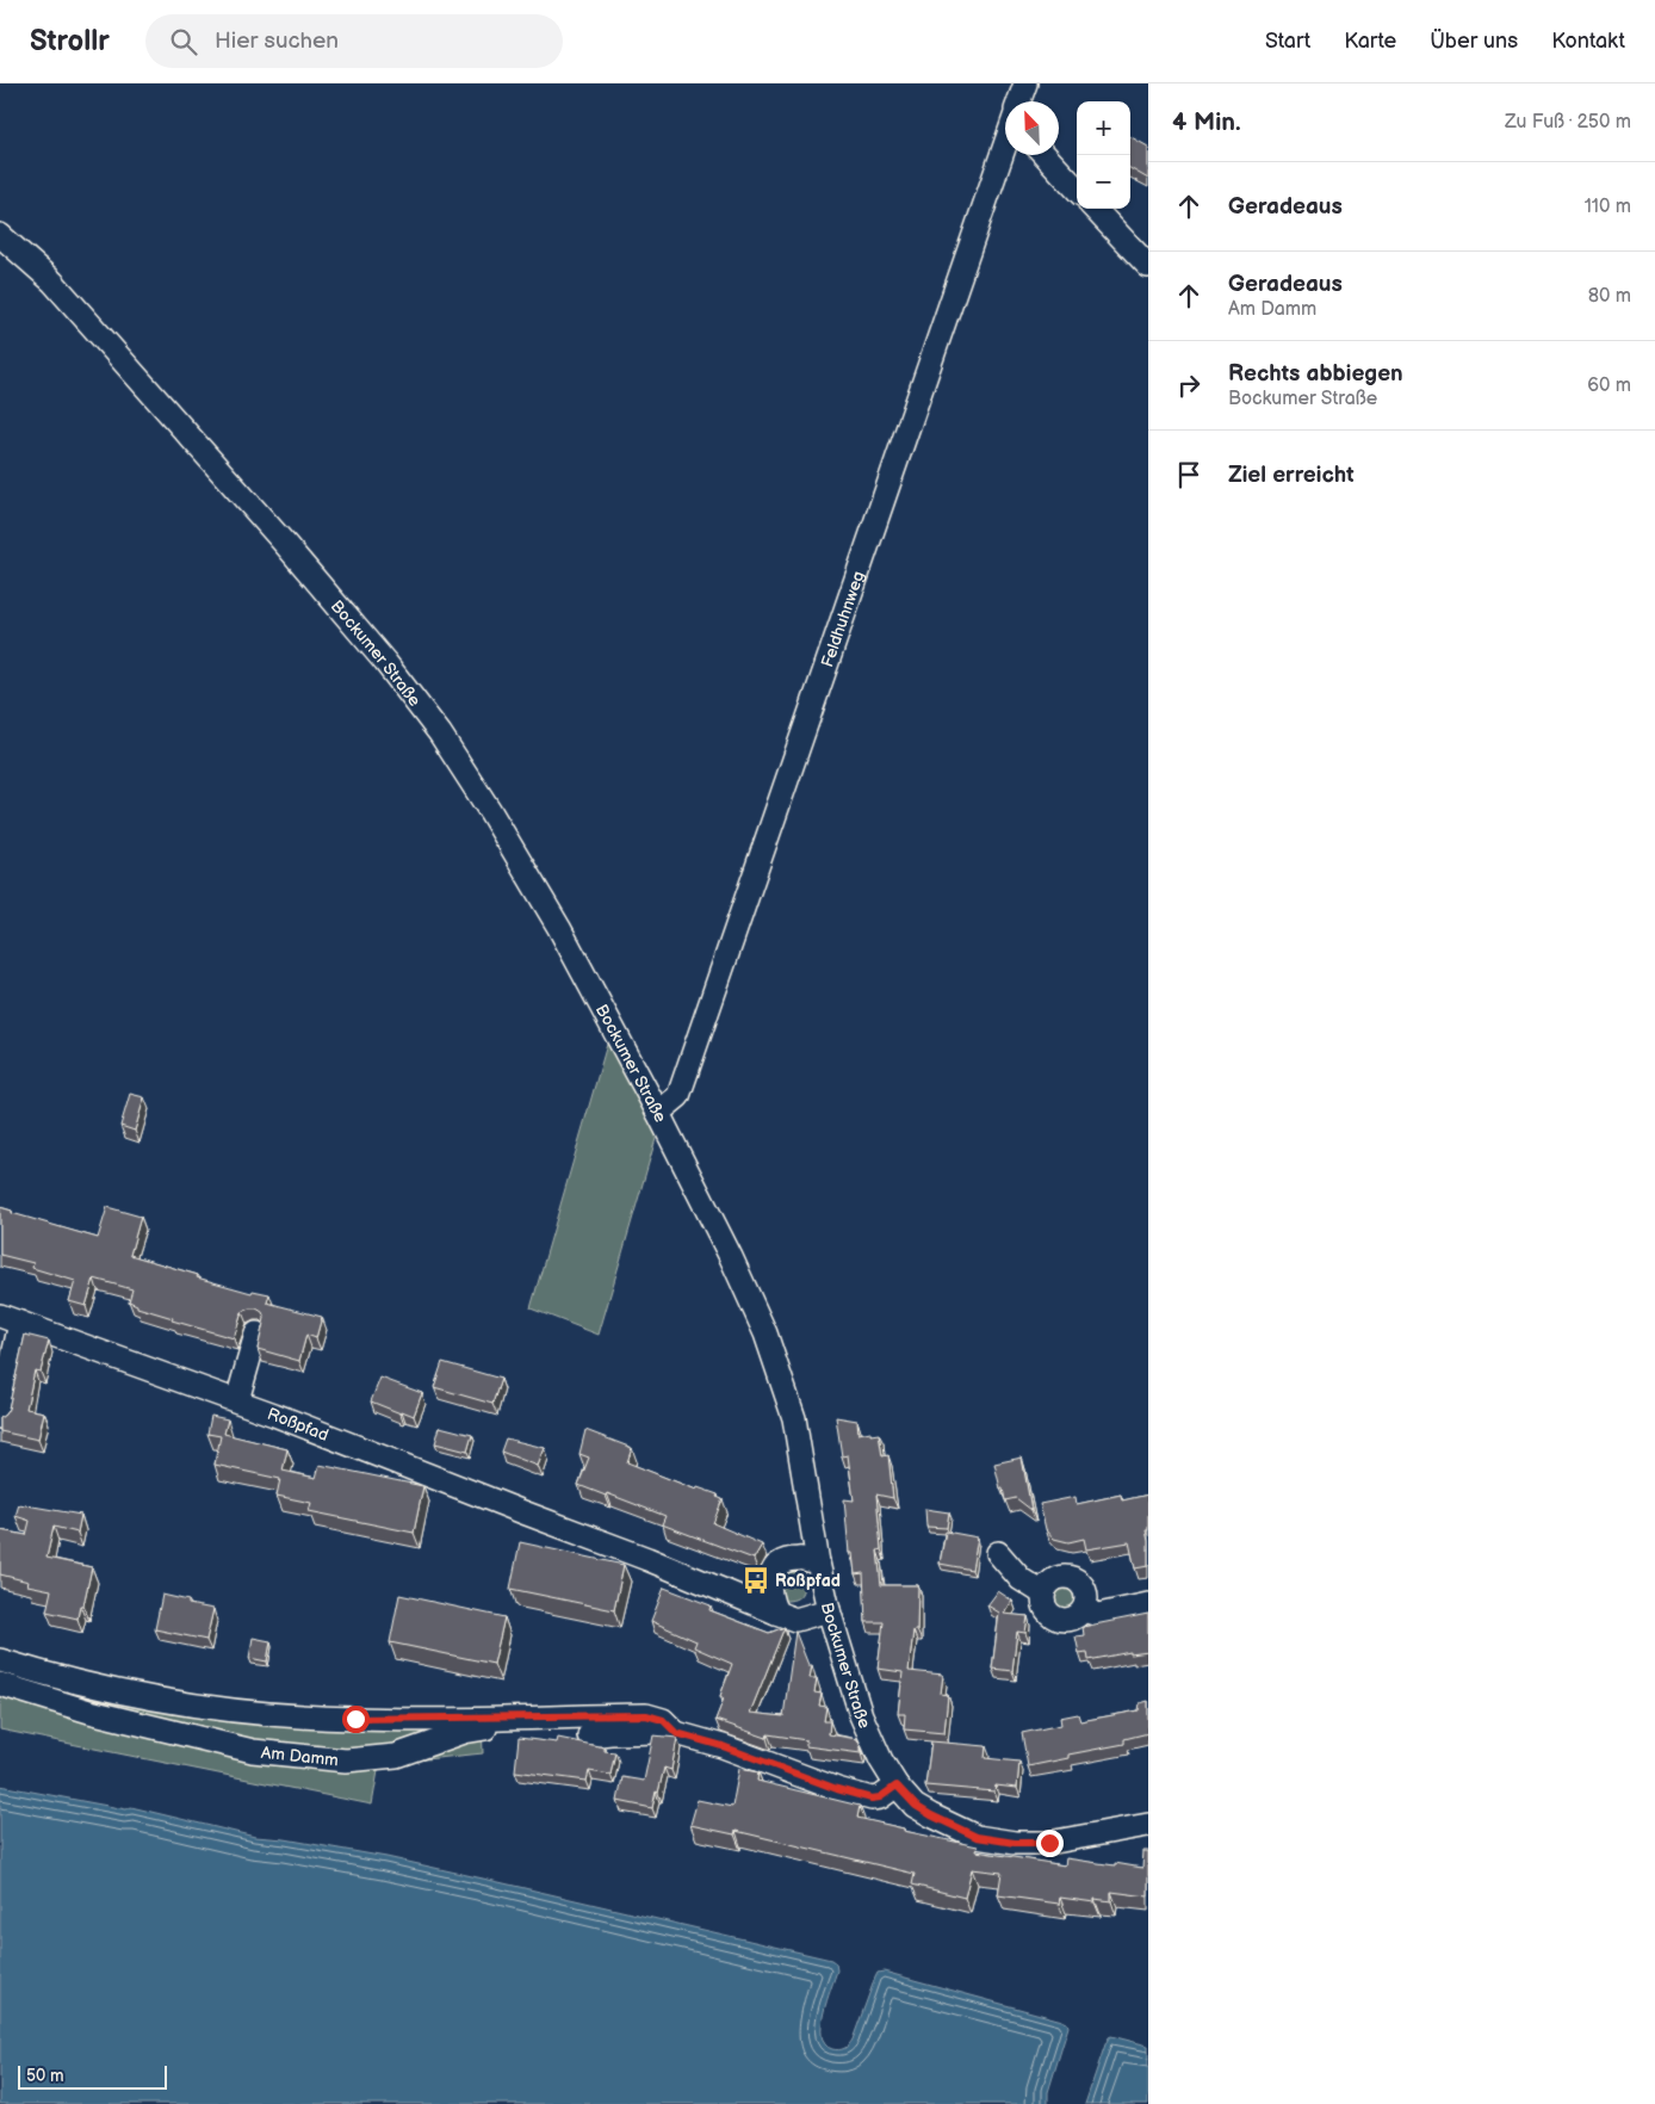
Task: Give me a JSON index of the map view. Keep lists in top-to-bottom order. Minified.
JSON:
{"streets":{"street":["Feldhuhnweg","Bockumer Straße","Roßpfad","Am Damm"]},"crossings":[["Feldhuhnweg","Bockumer Straße"],["Bockumer Straße","Roßpfad"],["Bockumer Straße","Am Damm"]],"places":{"bus stop":["Roßpfad"]},"scale_bar":"50 m","north":"top left","page":{"header":"Strollr","search":"Hier suchen","nav":["Start","Karte","Über uns","Kontakt"],"heading":["4 Min.","Zu Fuß · 250 m"],"map_buttons":["+","−"],"list":[["Geradeaus","110 m"],["Geradeaus","Am Damm","80 m"],["Rechts abbiegen","Bockumer Straße","60 m"],"Ziel erreicht"],"scale":"50 m"}}
